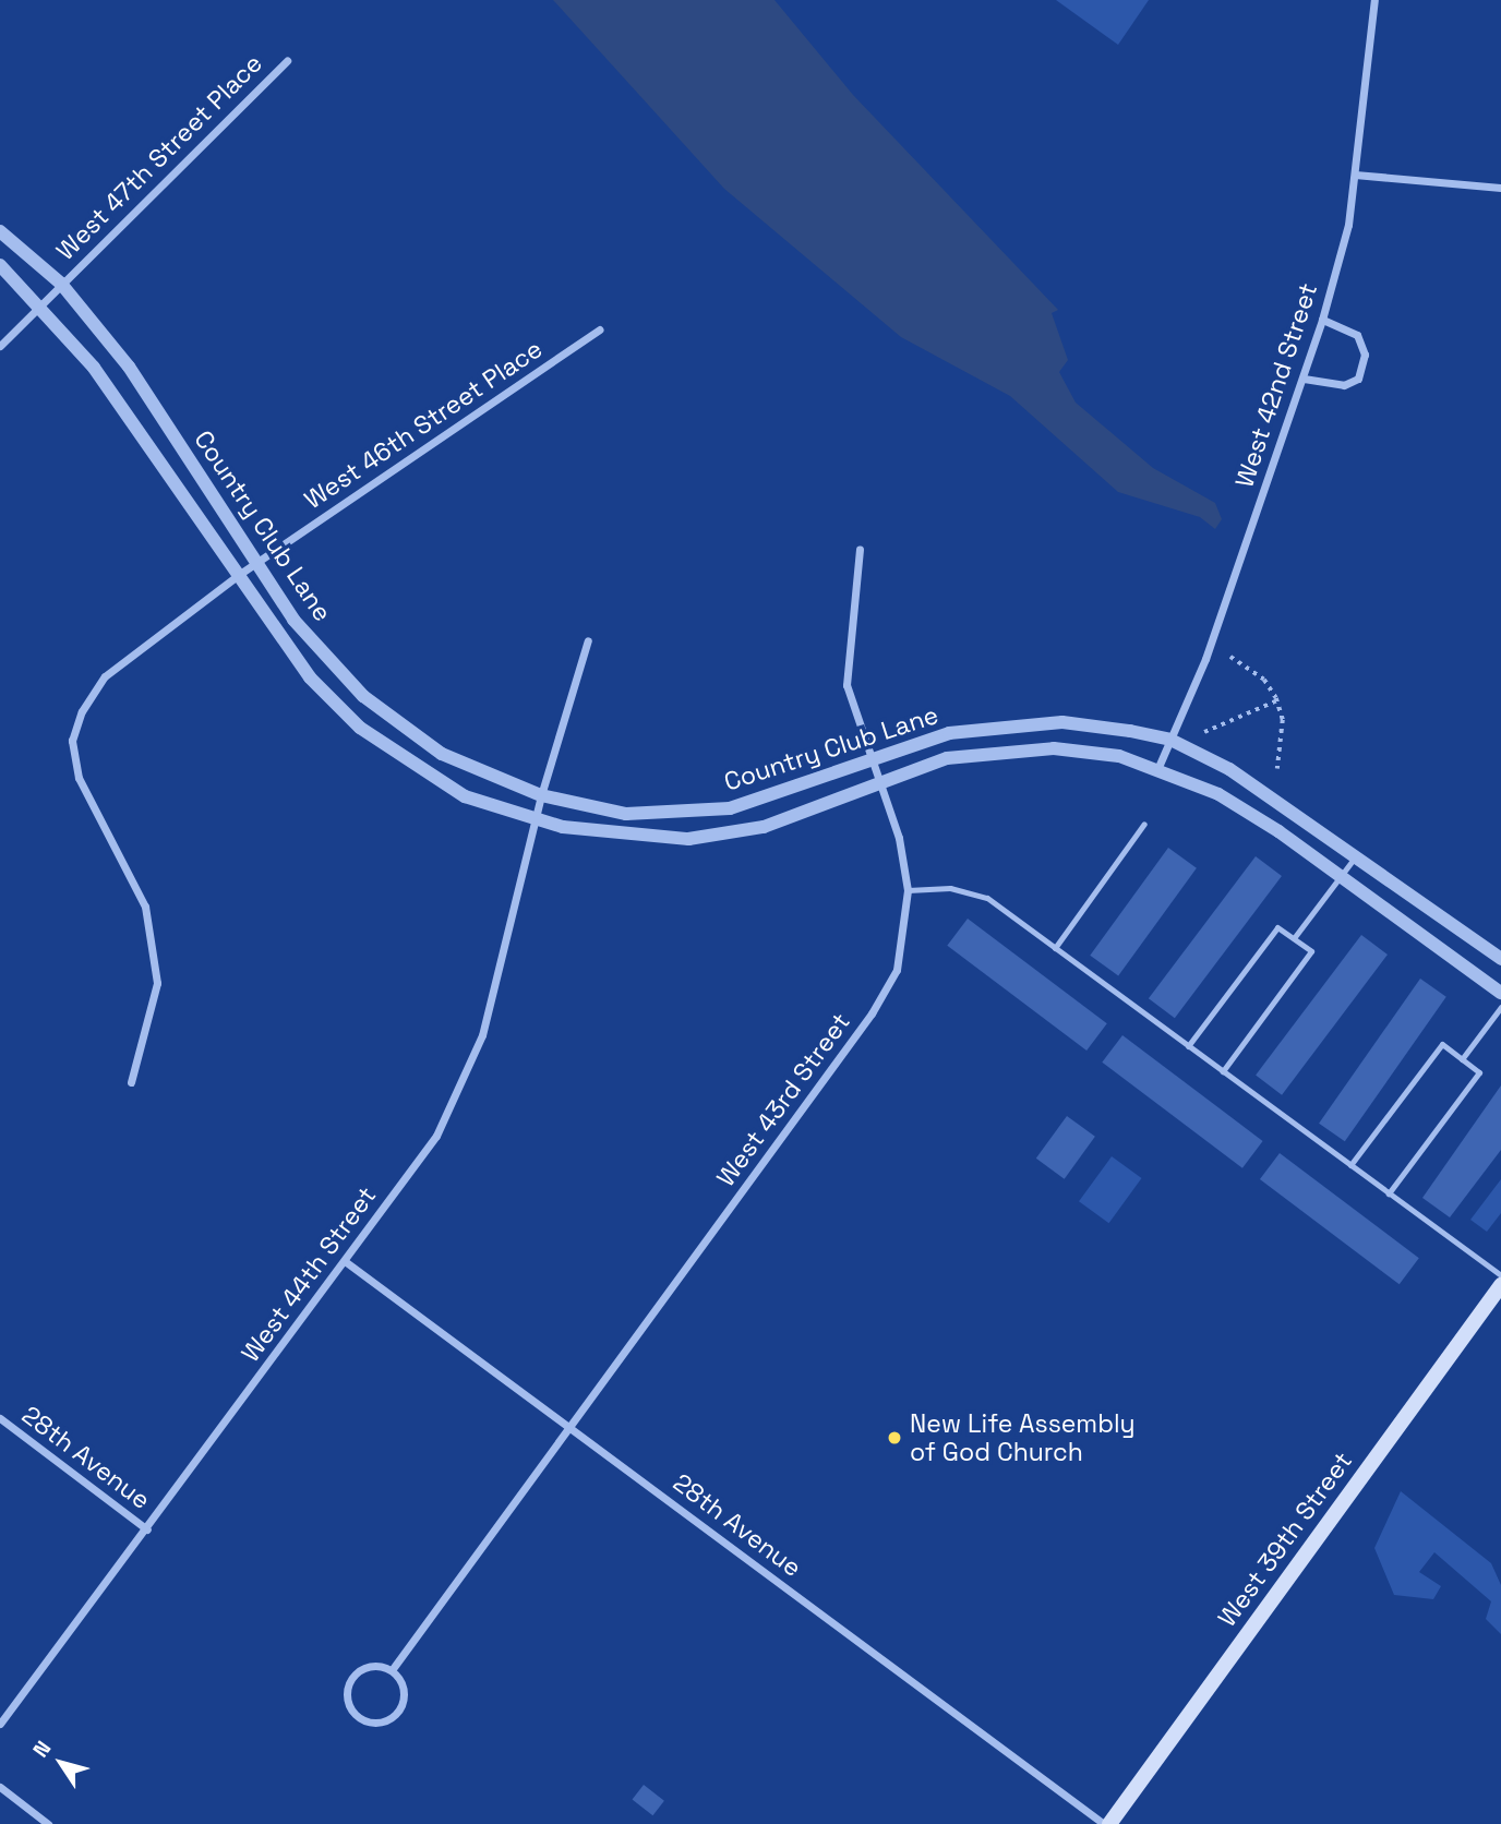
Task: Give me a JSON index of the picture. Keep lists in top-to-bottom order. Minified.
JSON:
{"streets":{"main road":["West 39th Street"],"street":["West 47th Street Place","West 42nd Street","West 46th Street Place","Country Club Lane","West 43rd Street","West 44th Street","28th Avenue"]},"crossings":[["West 47th Street Place","Country Club Lane"],["West 42nd Street","Country Club Lane"],["West 46th Street Place","Country Club Lane"],["Country Club Lane","West 43rd Street"],["Country Club Lane","West 44th Street"],["West 43rd Street","28th Avenue"],["West 44th Street","28th Avenue"],["28th Avenue","West 39th Street"]],"places":["New Life Assembly of God Church"],"north":"top left"}
